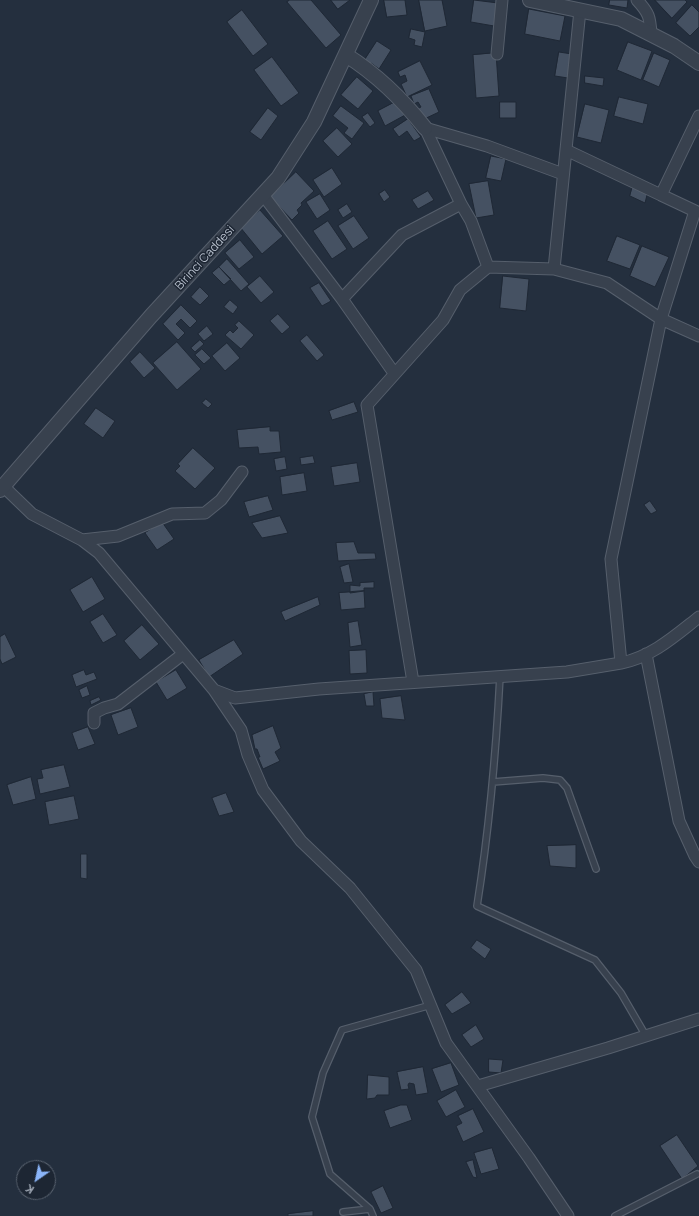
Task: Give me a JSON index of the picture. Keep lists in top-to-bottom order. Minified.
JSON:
{"streets":{"street":["Birinci Caddesi"]},"north":"bottom left"}
